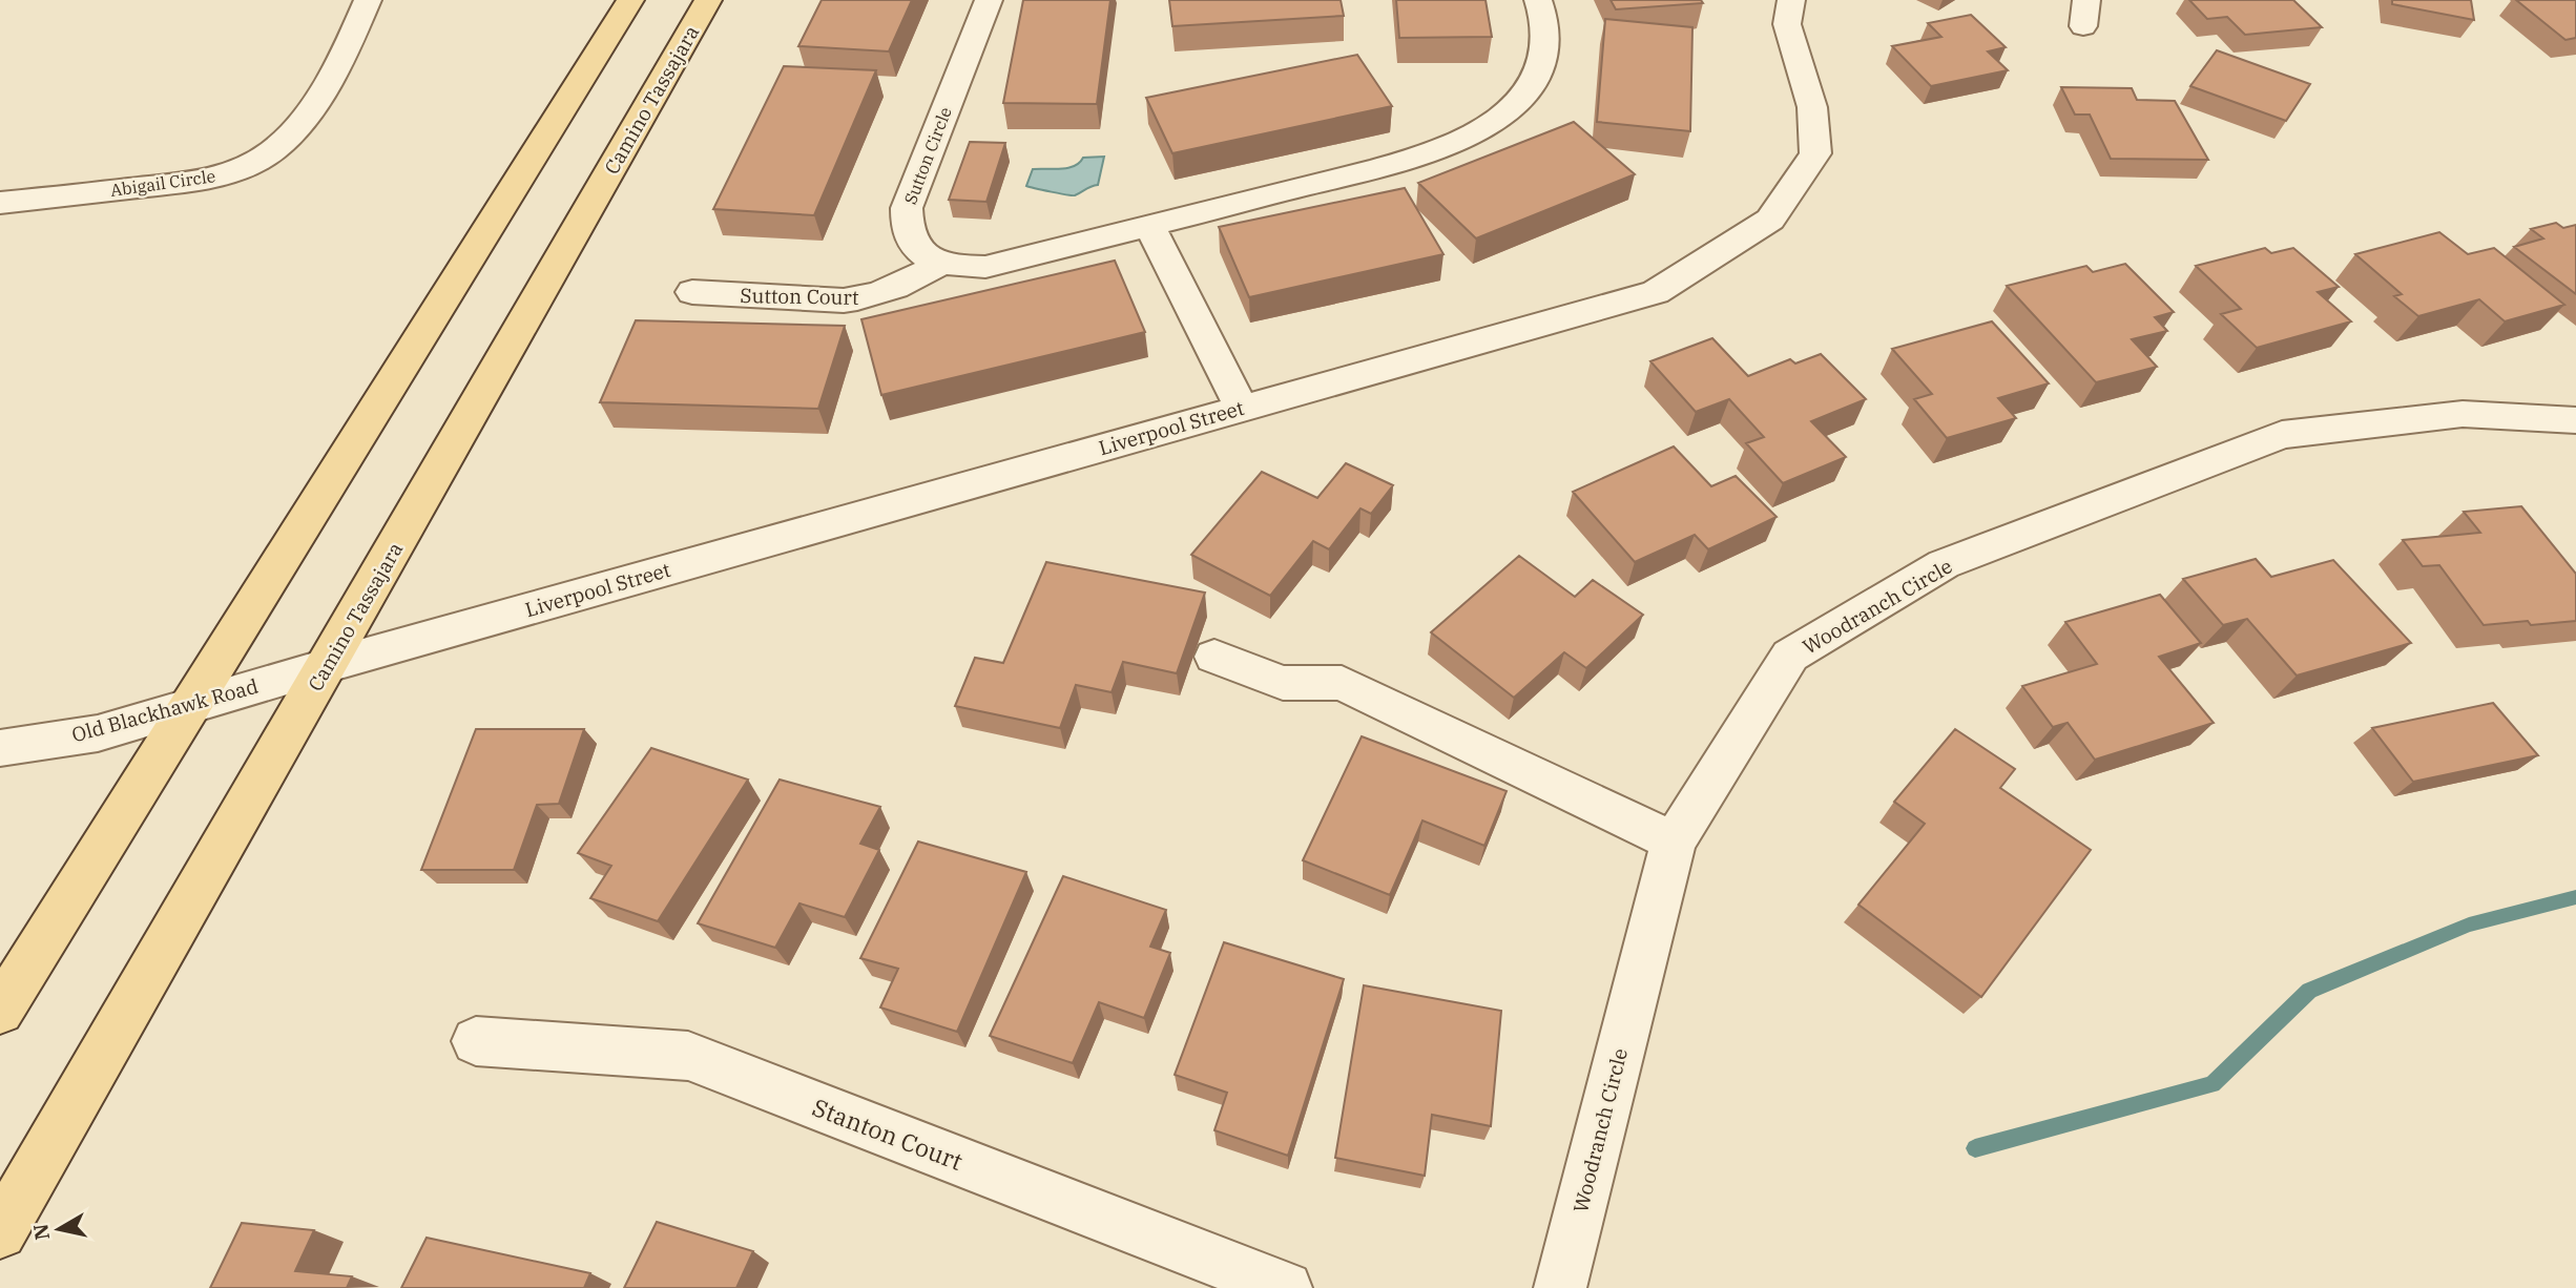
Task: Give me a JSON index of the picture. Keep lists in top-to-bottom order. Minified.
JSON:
{"streets":{"main road":["Camino Tassajara"],"street":["Sutton Circle","Abigail Circle","Sutton Court","Liverpool Street","Woodranch Circle","Old Blackhawk Road","Stanton Court"]},"crossings":[["Camino Tassajara","Liverpool Street"],["Camino Tassajara","Old Blackhawk Road"],["Sutton Circle","Sutton Court"],["Liverpool Street","Old Blackhawk Road"]],"north":"left"}
